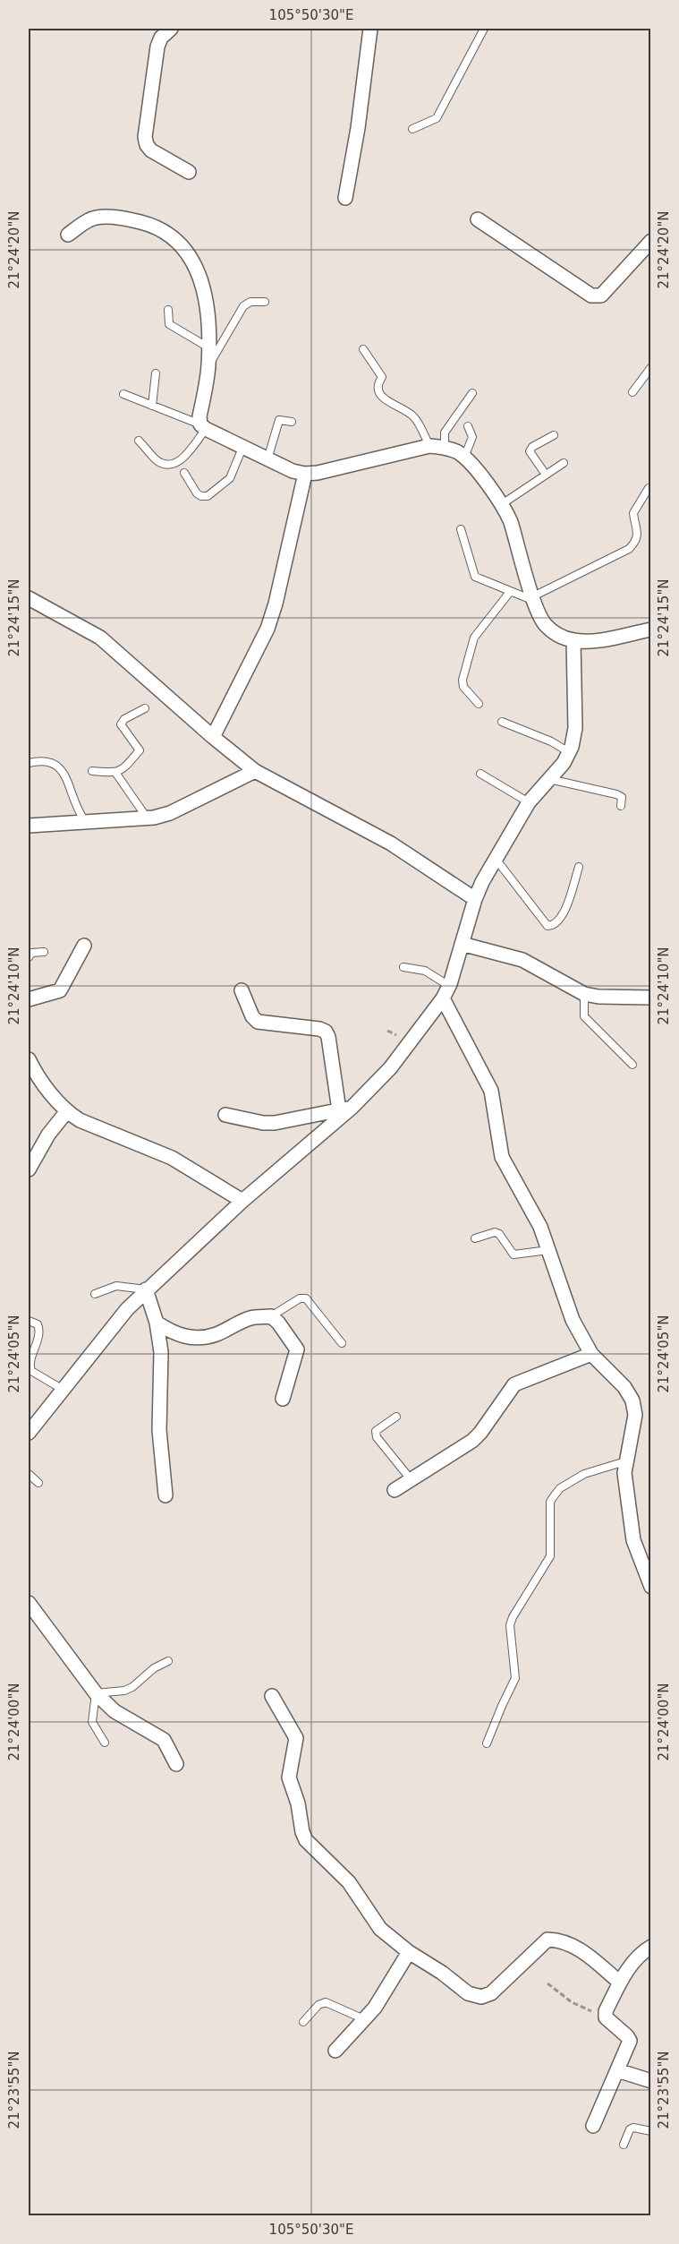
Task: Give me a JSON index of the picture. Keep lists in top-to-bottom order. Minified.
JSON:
{"coordinates":["105°50'30\"E","21°24'20\"N","21°24'15\"N","21°24'10\"N","21°24'05\"N","21°24'00\"N","21°23'55\"N"]}
